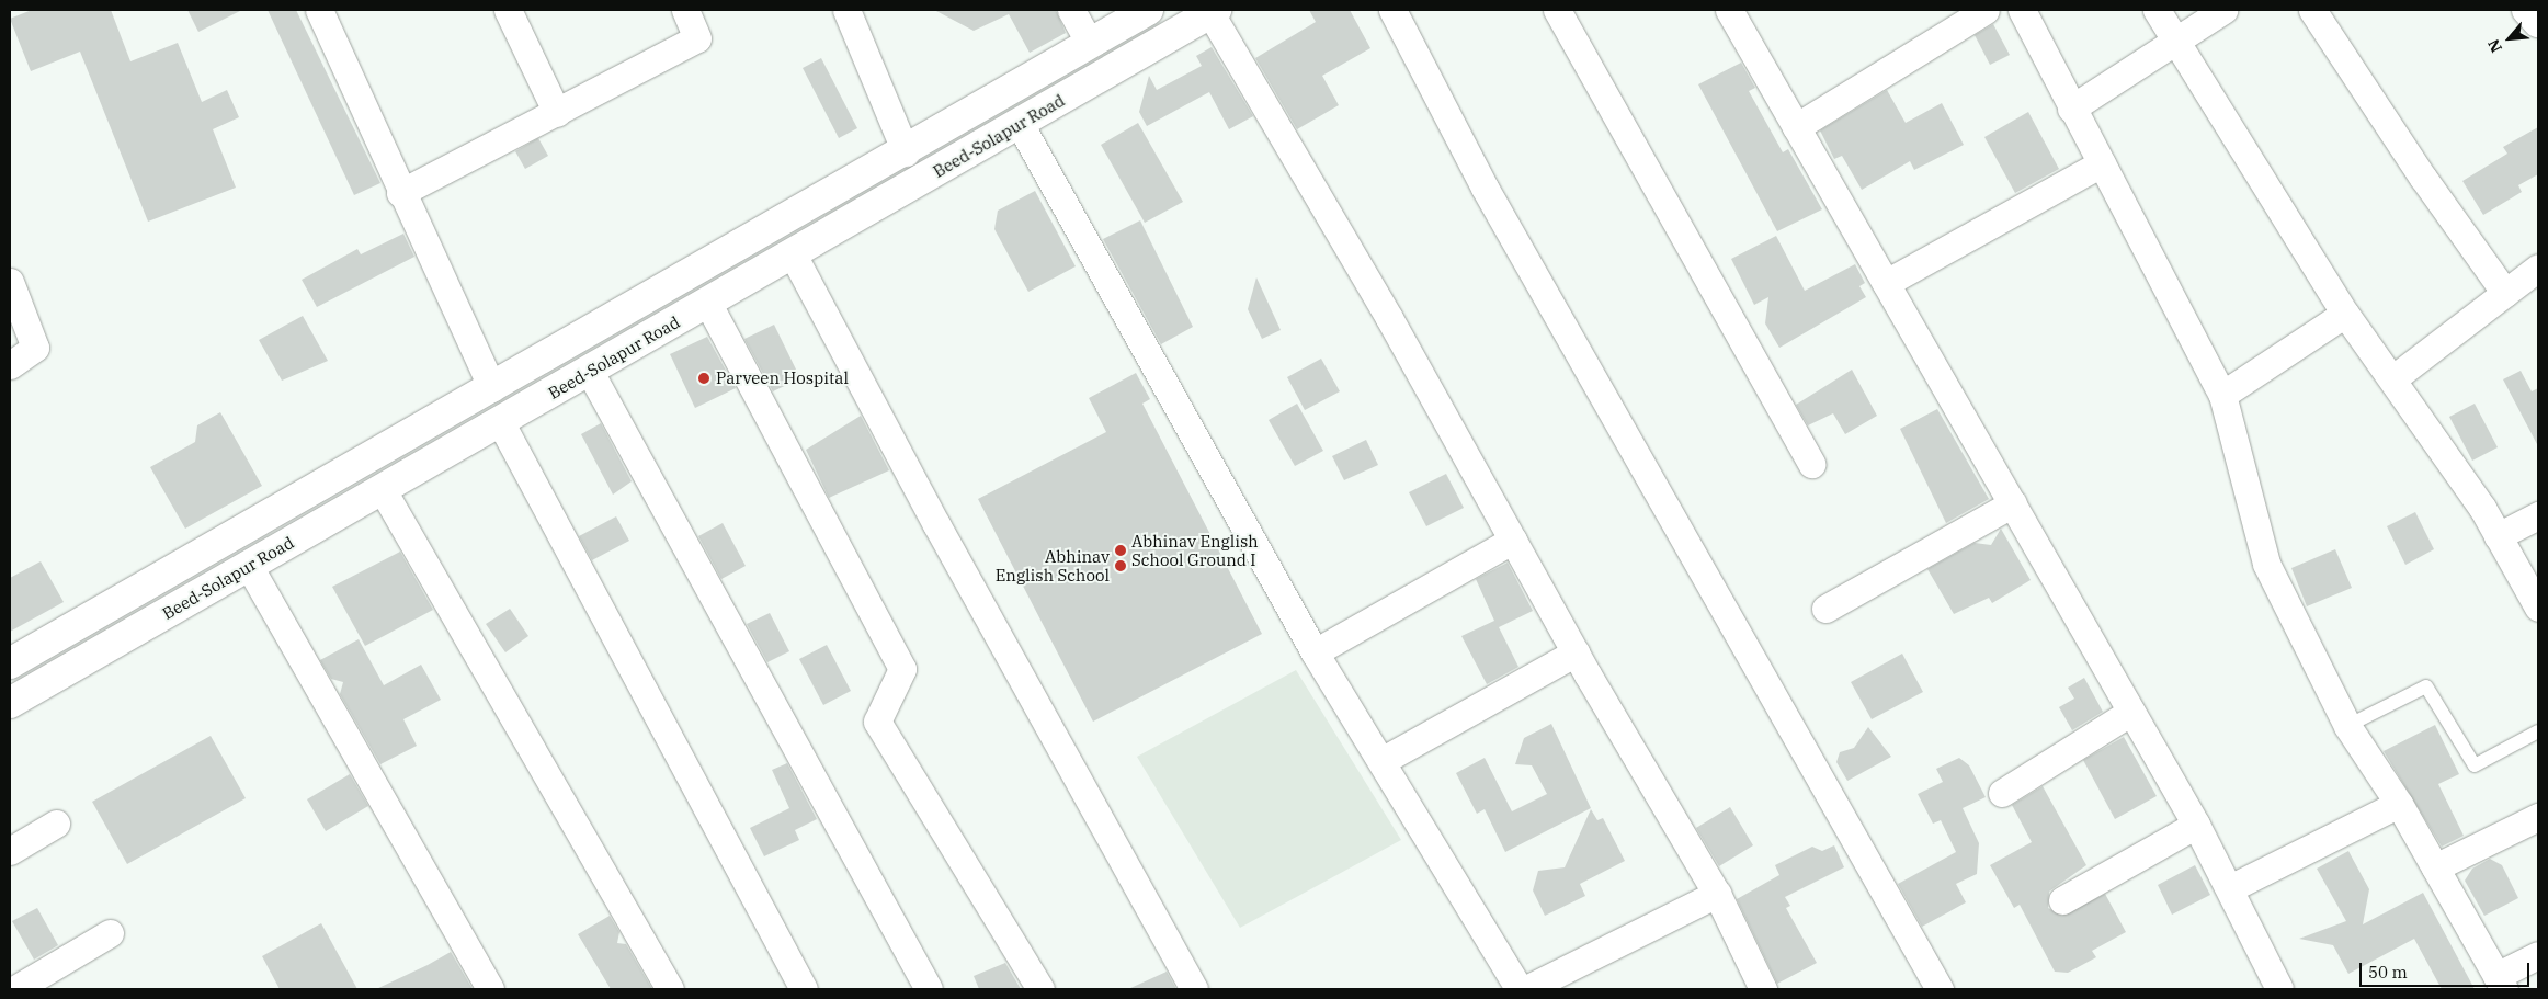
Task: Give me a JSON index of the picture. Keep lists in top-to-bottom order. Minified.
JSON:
{"streets":{"main road":["Beed-Solapur Road"]},"places":["Parveen Hospital","Abhinav English School Ground I","Abhinav English School"],"scale_bar":"50 m","north":"bottom left"}
